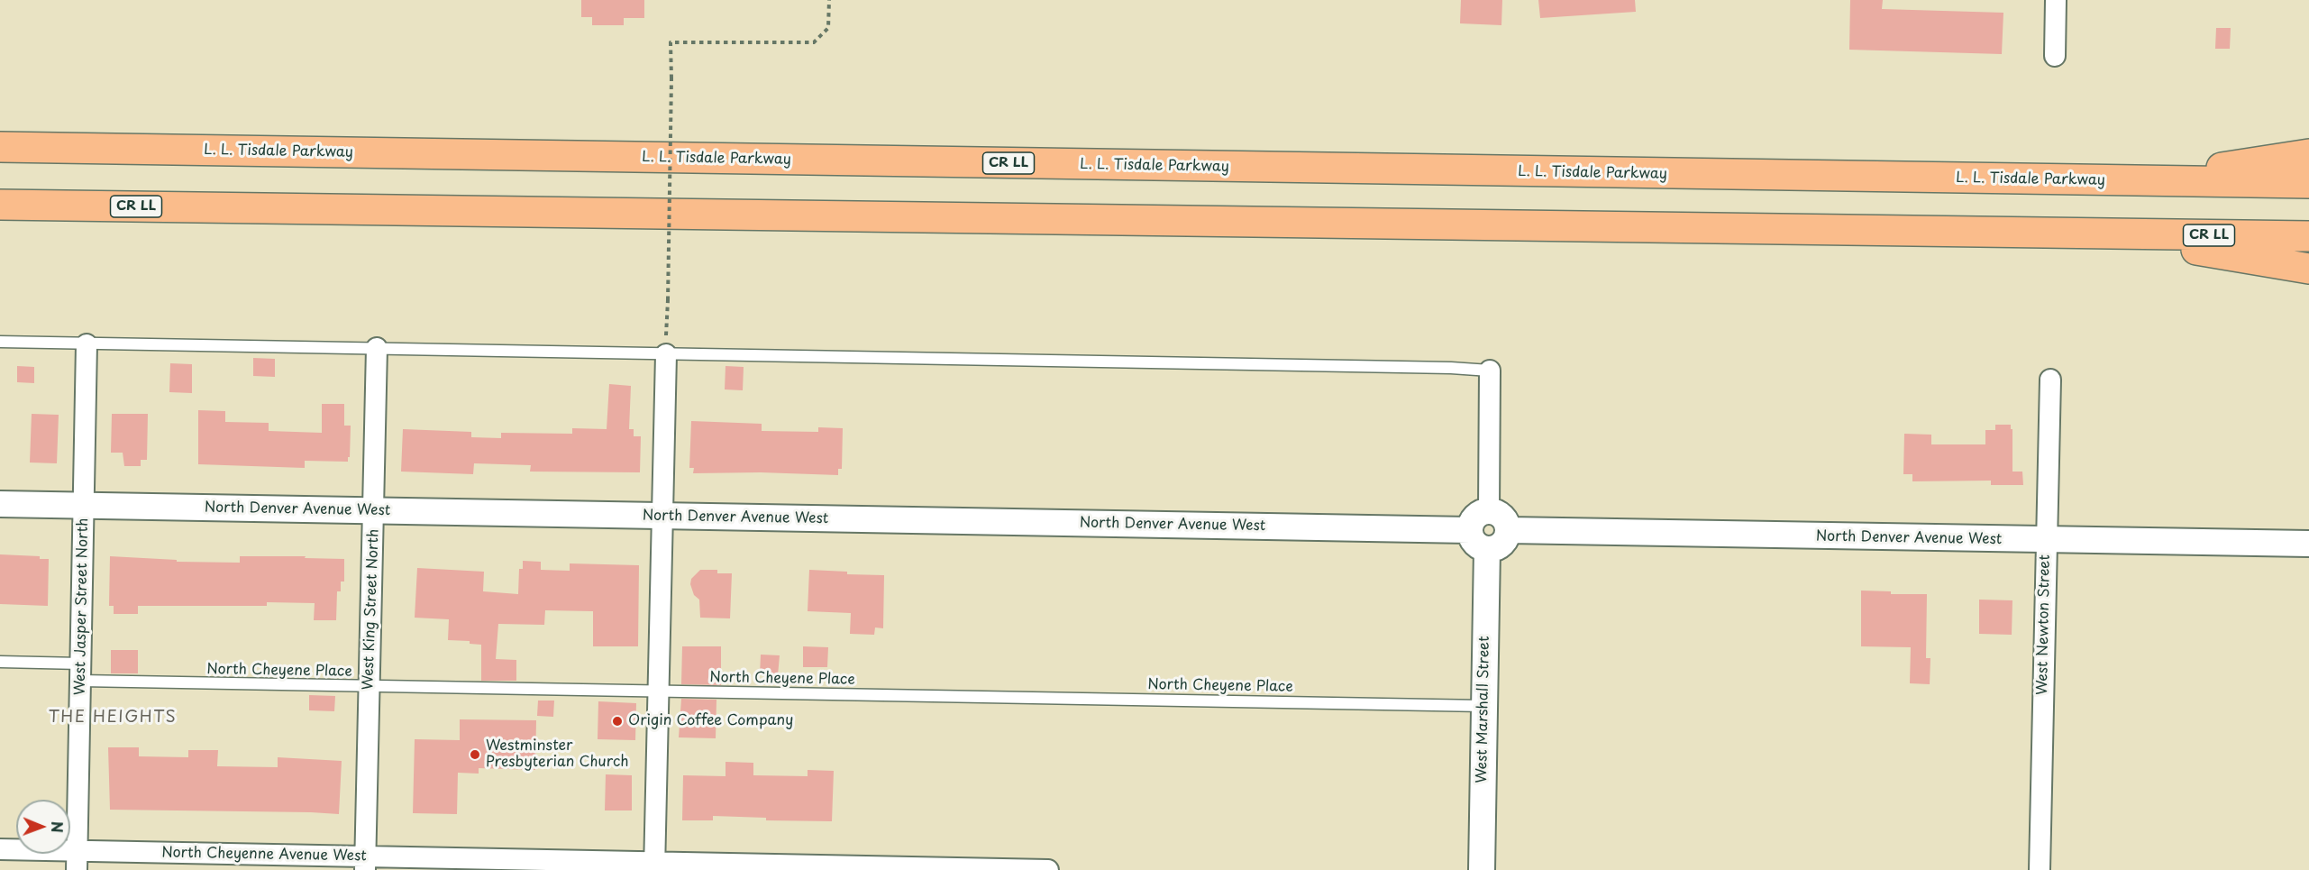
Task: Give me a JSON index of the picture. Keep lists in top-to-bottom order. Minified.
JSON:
{"streets":{"highway":["L. L. Tisdale Parkway","CR LL"],"street":["North Denver Avenue West","West Jasper Street North","West King Street North","West Newton Street","West Marshall Street","North Cheyenne Avenue West"],"lane":["North Cheyene Place"]},"crossings":[["North Denver Avenue West","West Jasper Street North"],["North Denver Avenue West","West King Street North"],["North Denver Avenue West","West Newton Street"],["North Denver Avenue West","West Marshall Street"],["West Jasper Street North","North Cheyene Place"],["West Jasper Street North","North Cheyenne Avenue West"],["West King Street North","North Cheyene Place"],["West King Street North","North Cheyenne Avenue West"],["North Cheyene Place","West Marshall Street"]],"districts":["THE HEIGHTS"],"places":["Origin Coffee Company","Westminster Presbyterian Church"],"north":"right"}
